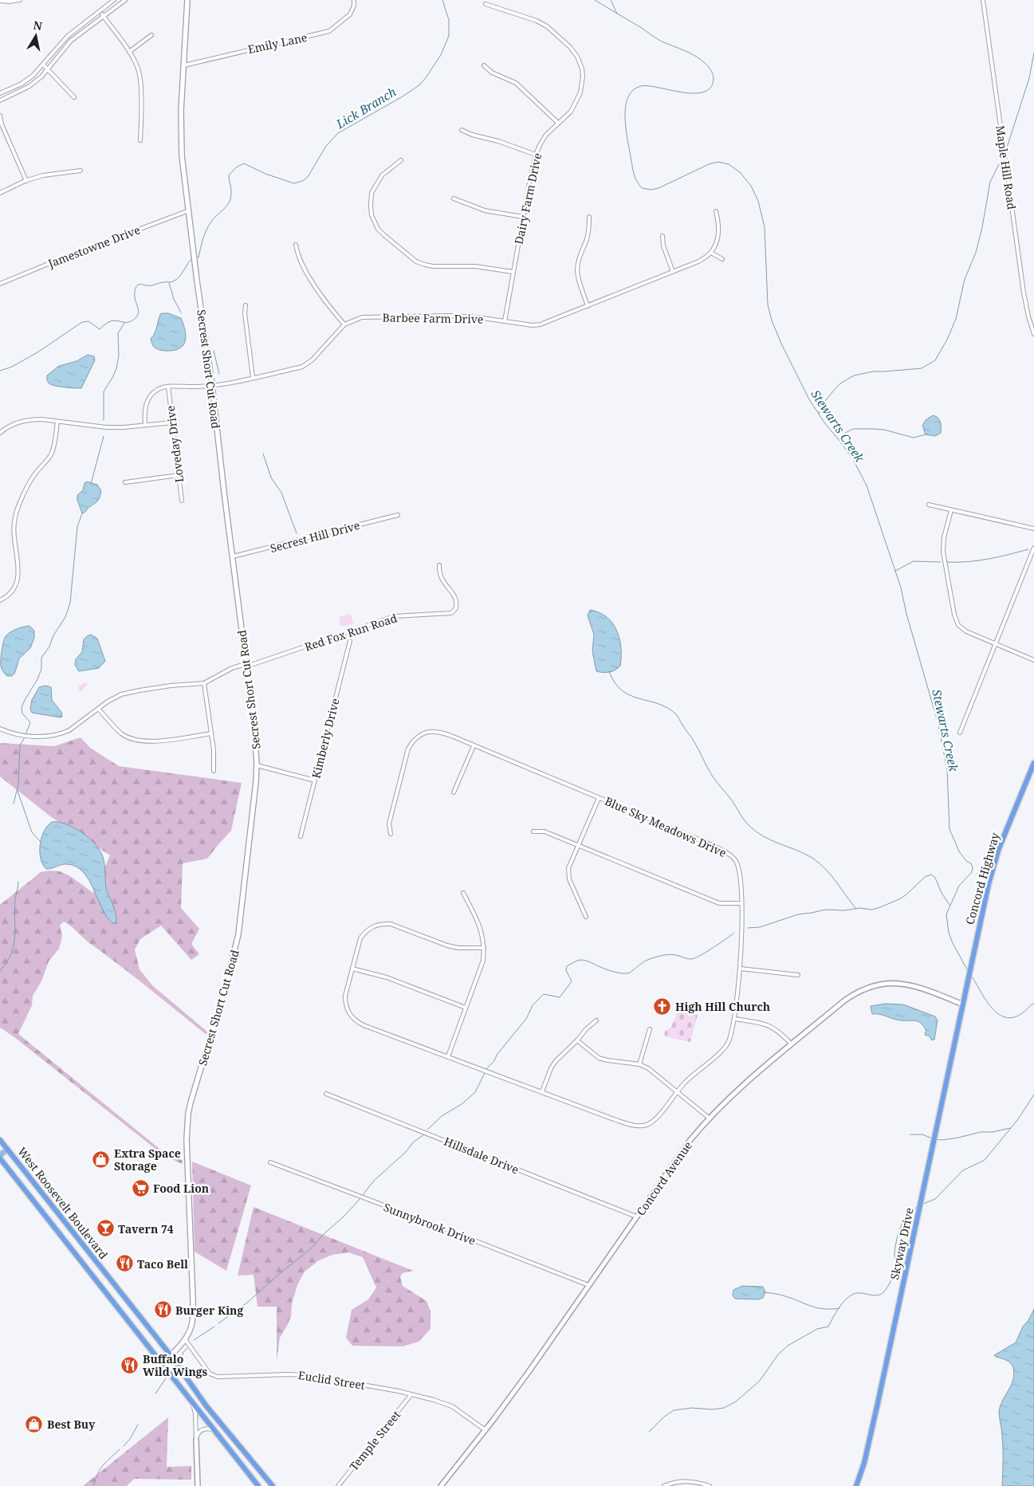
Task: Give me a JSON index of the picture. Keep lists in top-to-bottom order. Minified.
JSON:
{"streets":{"highway":["Concord Highway","West Roosevelt Boulevard","Skyway Drive"],"main road":["Secrest Short Cut Road"],"street":["Emily Lane","Maple Hill Road","Dairy Farm Drive","Jamestowne Drive","Barbee Farm Drive","Loveday Drive","Secrest Hill Drive","Red Fox Run Road","Kimberly Drive","Blue Sky Meadows Drive","Hillsdale Drive","Concord Avenue","Sunnybrook Drive","Euclid Street","Temple Street"]},"crossings":[["Emily Lane","Secrest Short Cut Road"],["Dairy Farm Drive","Barbee Farm Drive"],["Jamestowne Drive","Secrest Short Cut Road"],["Barbee Farm Drive","Secrest Short Cut Road"],["Barbee Farm Drive","Loveday Drive"],["Secrest Short Cut Road","Secrest Hill Drive"],["Secrest Short Cut Road","Red Fox Run Road"],["Secrest Short Cut Road","West Roosevelt Boulevard"],["Secrest Short Cut Road","Euclid Street"],["Concord Highway","Concord Avenue"],["Concord Highway","Skyway Drive"],["Hillsdale Drive","Concord Avenue"],["Concord Avenue","Sunnybrook Drive"],["Concord Avenue","Skyway Drive"],["Concord Avenue","Euclid Street"],["Euclid Street","Temple Street"]],"water":["Lick Branch","Stewarts Creek"],"places":{"church":["High Hill Church"],"shop":["Extra Space Storage","Best Buy"],"supermarket":["Food Lion"],"bar":["Tavern 74"],"restaurant":["Taco Bell","Burger King","Buffalo Wild Wings"]},"north":"top"}
